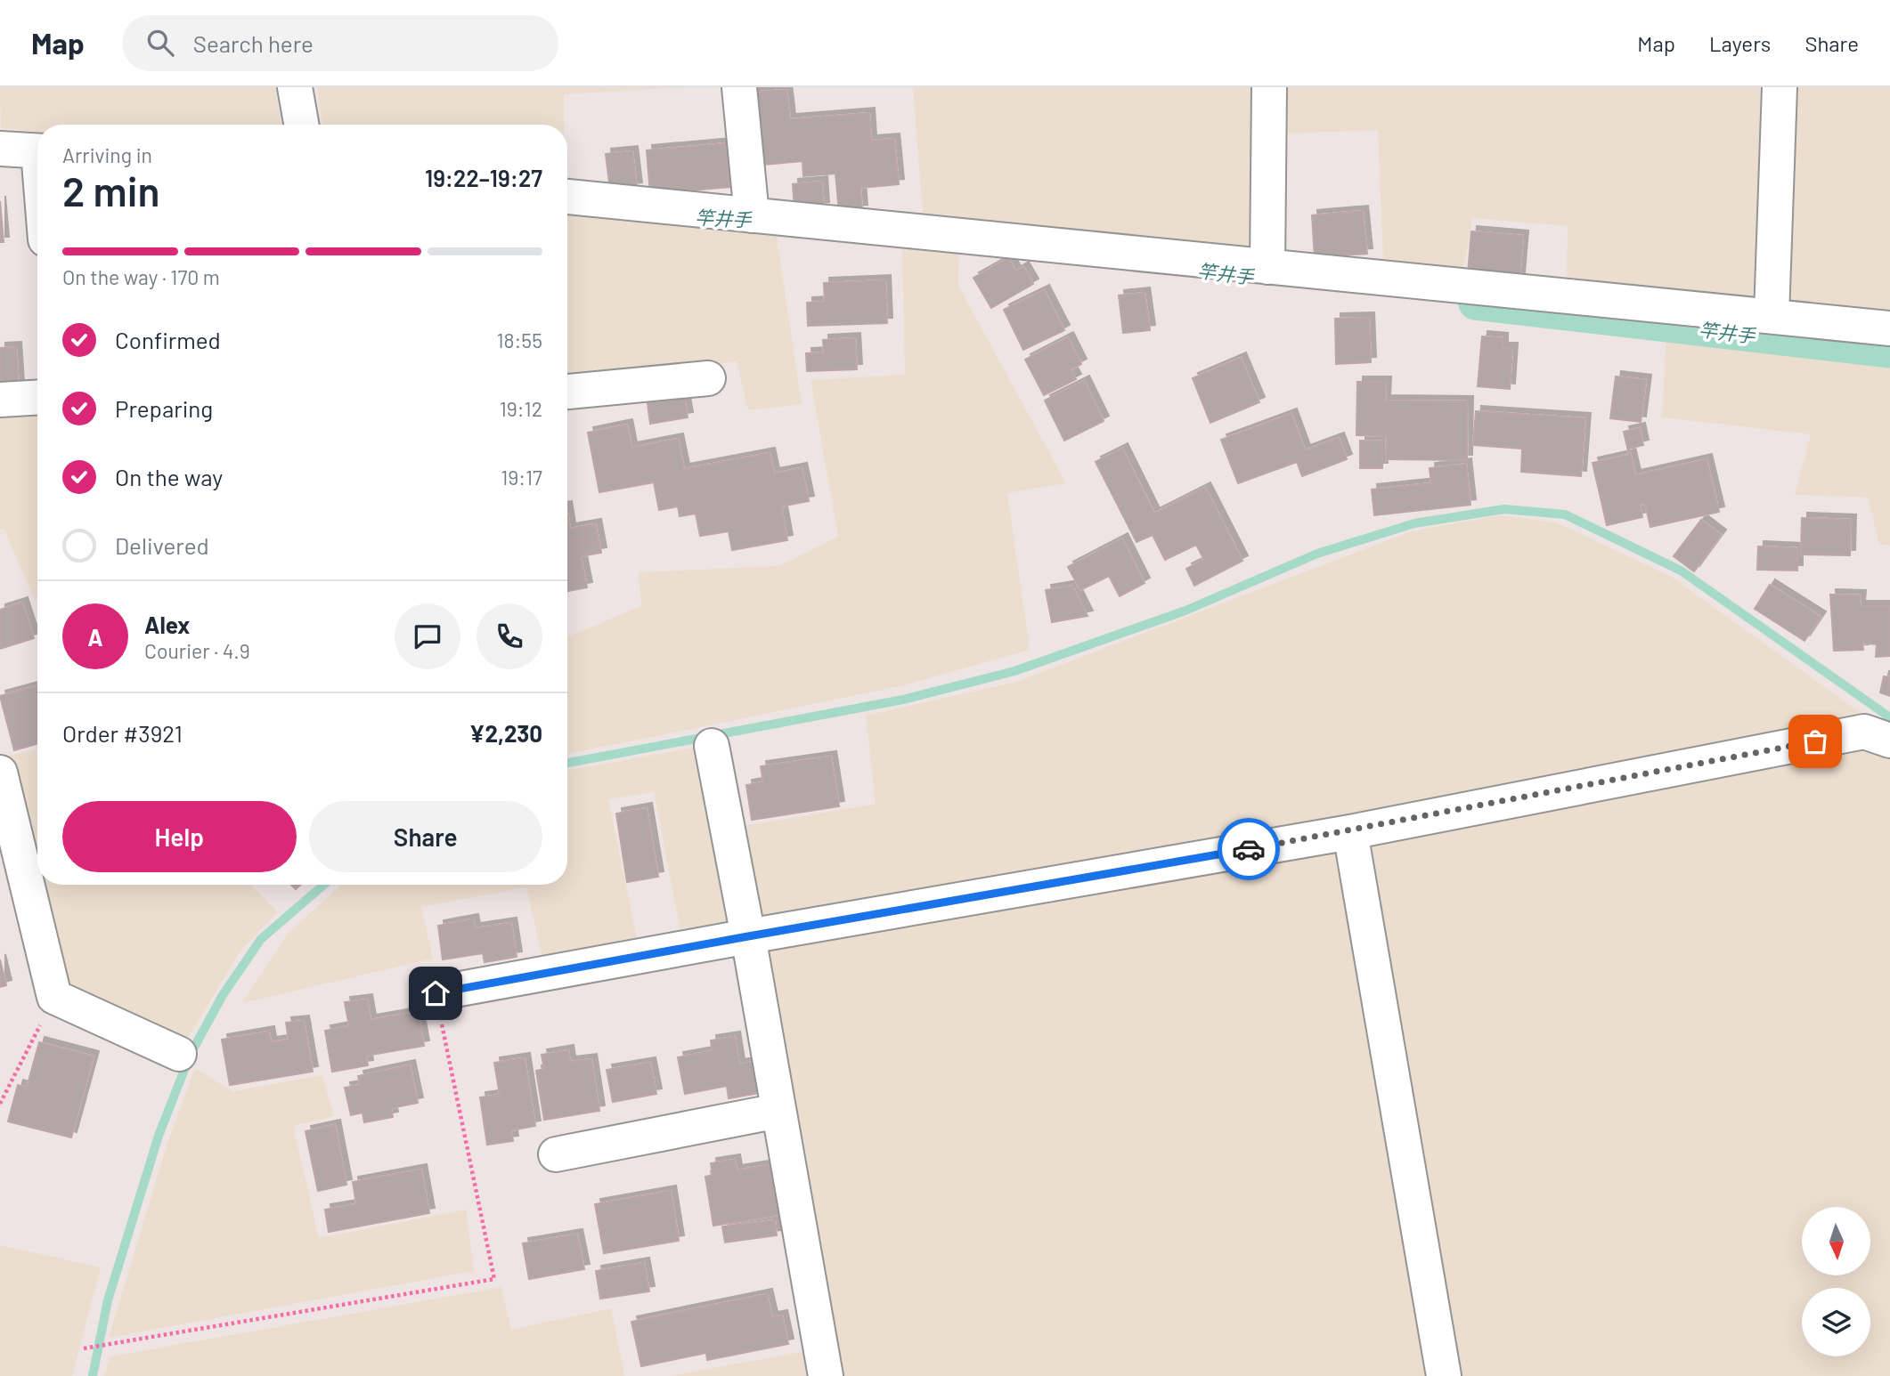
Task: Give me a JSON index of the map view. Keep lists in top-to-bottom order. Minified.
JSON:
{"water":["竿井手"],"north":"bottom","page":{"header":"Map","search":"Search here","nav":["Map","Layers","Share"],"heading":["2 min","Arriving in","19:22–19:27"],"panel":["Alex","Courier · 4.9","Order #3921","¥2,230"],"bar":"On the way · 170 m","list":[["Confirmed","18:55"],["Preparing","19:12"],["On the way","19:17"],"Delivered"],"round":"A","buttons":["Help","Share"]}}
